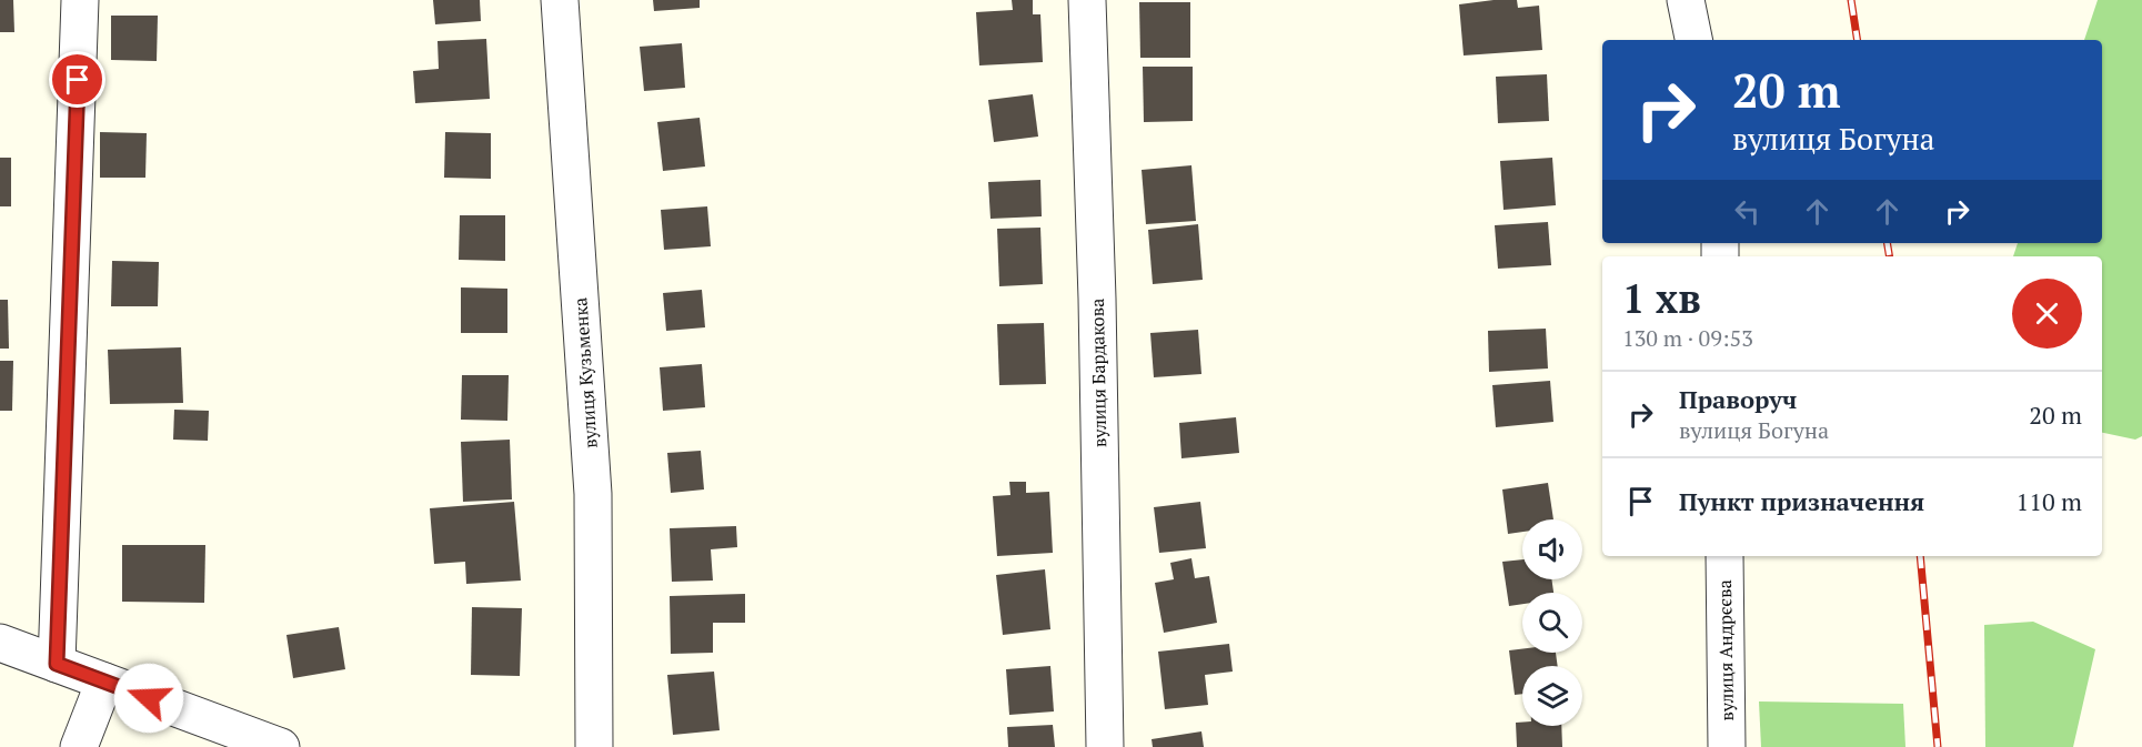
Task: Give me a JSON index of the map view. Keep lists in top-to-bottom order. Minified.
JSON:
{"streets":{"street":["вулиця Кузьменка","вулиця Бардакова","вулиця Андрєєва"]},"page":{"turn":["20 m","вулиця Богуна"],"heading":["1 хв","130 m · 09:53"],"list":[{"name":"Праворуч","note":"вулиця Богуна","value":"20 m"},{"name":"Пункт призначення","value":"110 m"}]}}
